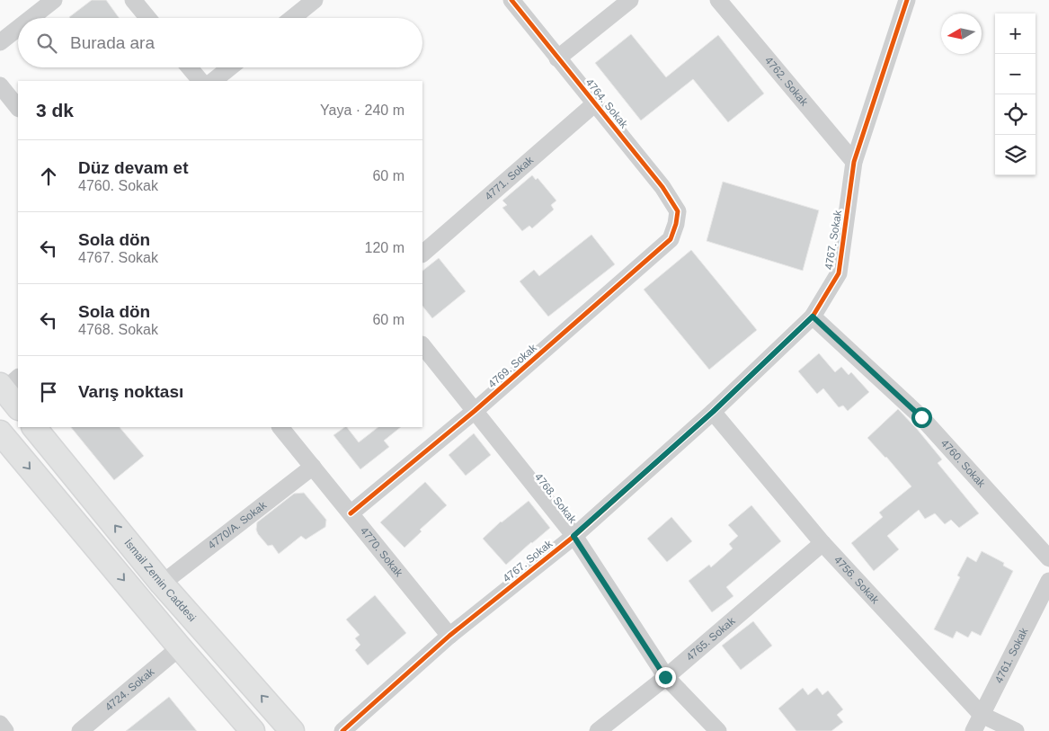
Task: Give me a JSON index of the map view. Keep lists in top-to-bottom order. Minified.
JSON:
{"streets":{"main road":["İsmail Zemin Caddesi"],"street":["4762. Sokak","4764. Sokak","4771. Sokak","4767. Sokak","4769. Sokak","4760. Sokak","4768. Sokak","4770/A. Sokak","4770. Sokak","4756. Sokak","4765. Sokak","4761. Sokak","4724. Sokak"]},"crossings":[["4762. Sokak","4767. Sokak"],["4764. Sokak","4771. Sokak"],["4764. Sokak","4769. Sokak"],["4767. Sokak","4760. Sokak"],["4767. Sokak","4768. Sokak"],["4767. Sokak","4770. Sokak"],["4767. Sokak","4756. Sokak"],["4769. Sokak","4768. Sokak"],["4769. Sokak","4770. Sokak"],["4768. Sokak","4765. Sokak"],["4770/A. Sokak","4770. Sokak"],["4770/A. Sokak","İsmail Zemin Caddesi"],["4756. Sokak","4765. Sokak"],["4756. Sokak","4761. Sokak"]],"north":"left","page":{"map_buttons":["+","−"],"search":"Burada ara","heading":["3 dk","Yaya · 240 m"],"list":[["Düz devam et","4760. Sokak","60 m"],["Sola dön","4767. Sokak","120 m"],["Sola dön","4768. Sokak","60 m"],"Varış noktası"]}}
